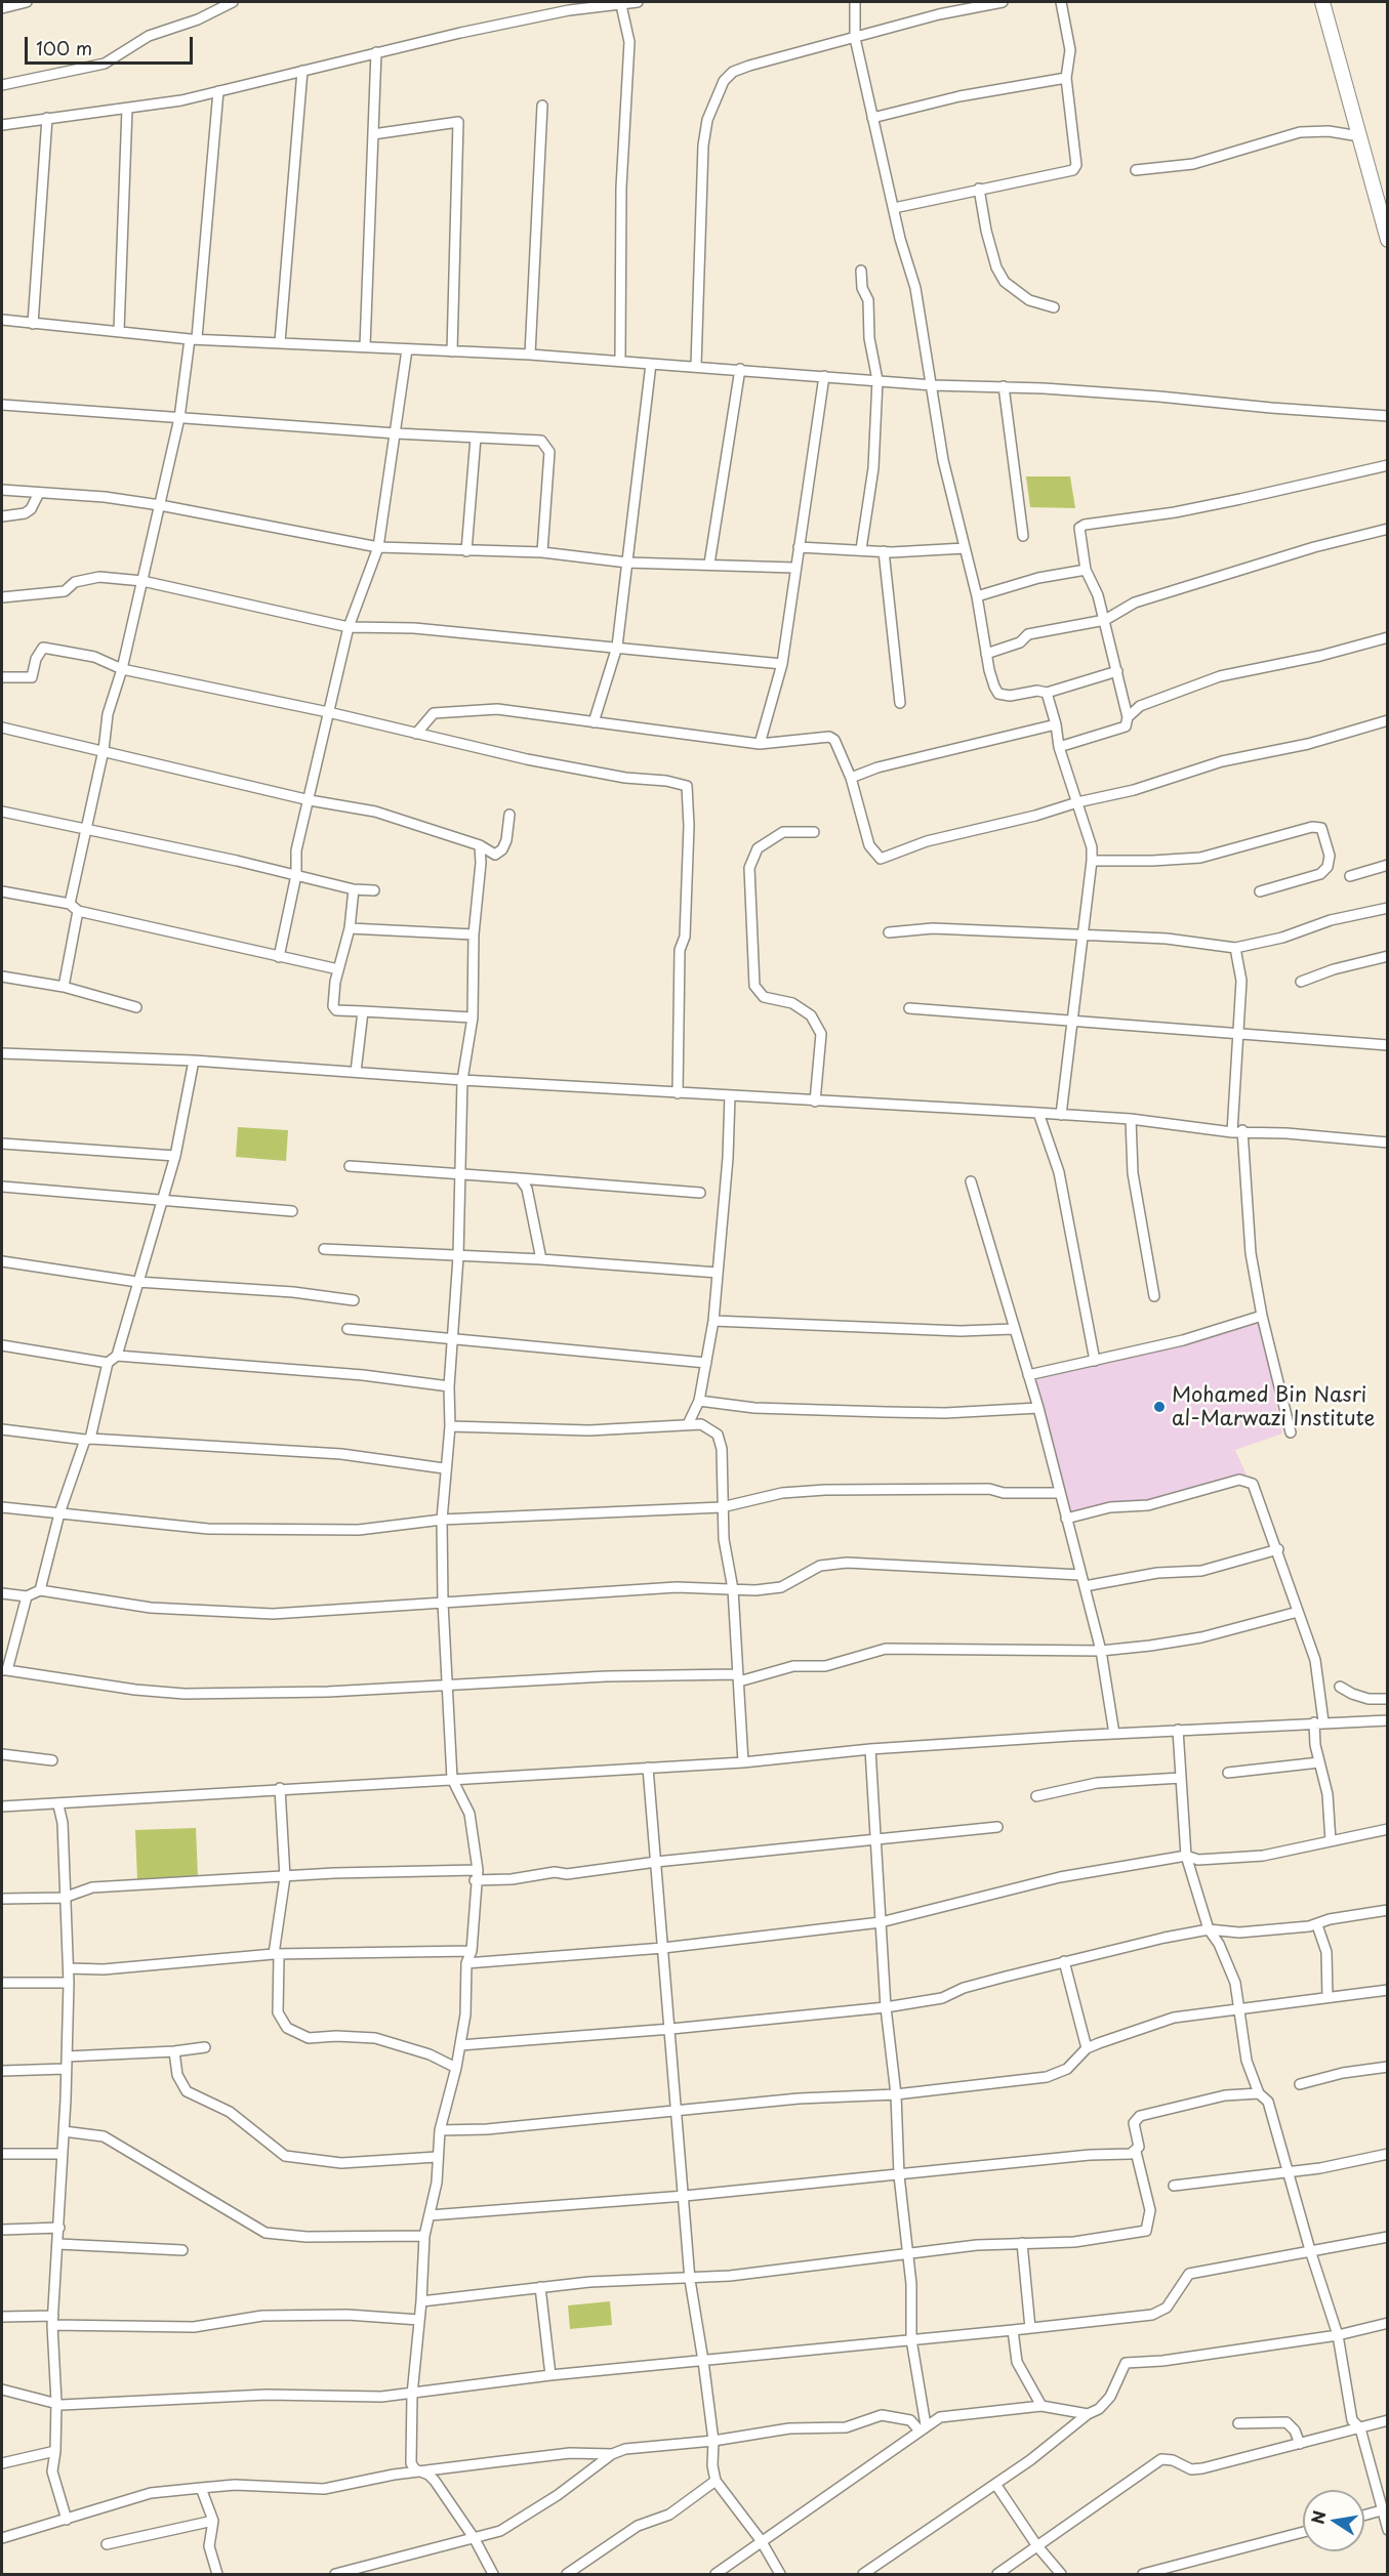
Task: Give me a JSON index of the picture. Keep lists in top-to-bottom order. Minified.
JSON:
{"places":["Mohamed Bin Nasri al-Marwazi Institute"],"scale_bar":"100 m","north":"left"}
